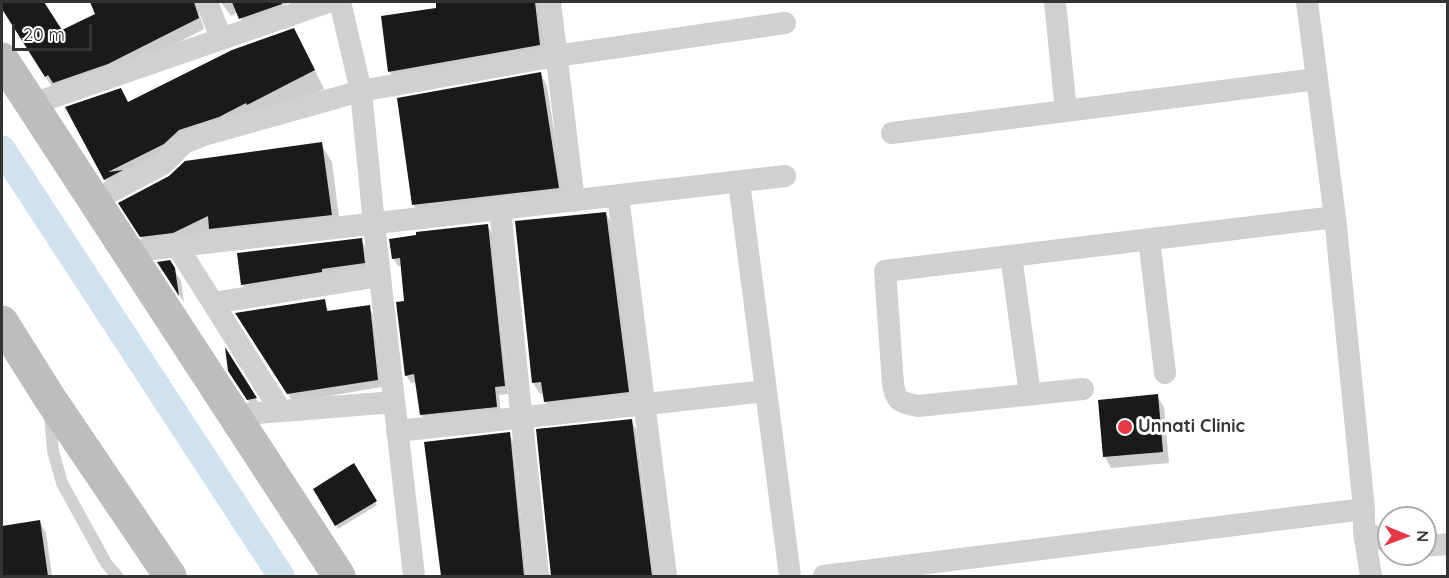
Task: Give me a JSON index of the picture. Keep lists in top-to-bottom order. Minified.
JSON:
{"places":["Unnati Clinic"],"scale_bar":"20 m","north":"right"}
